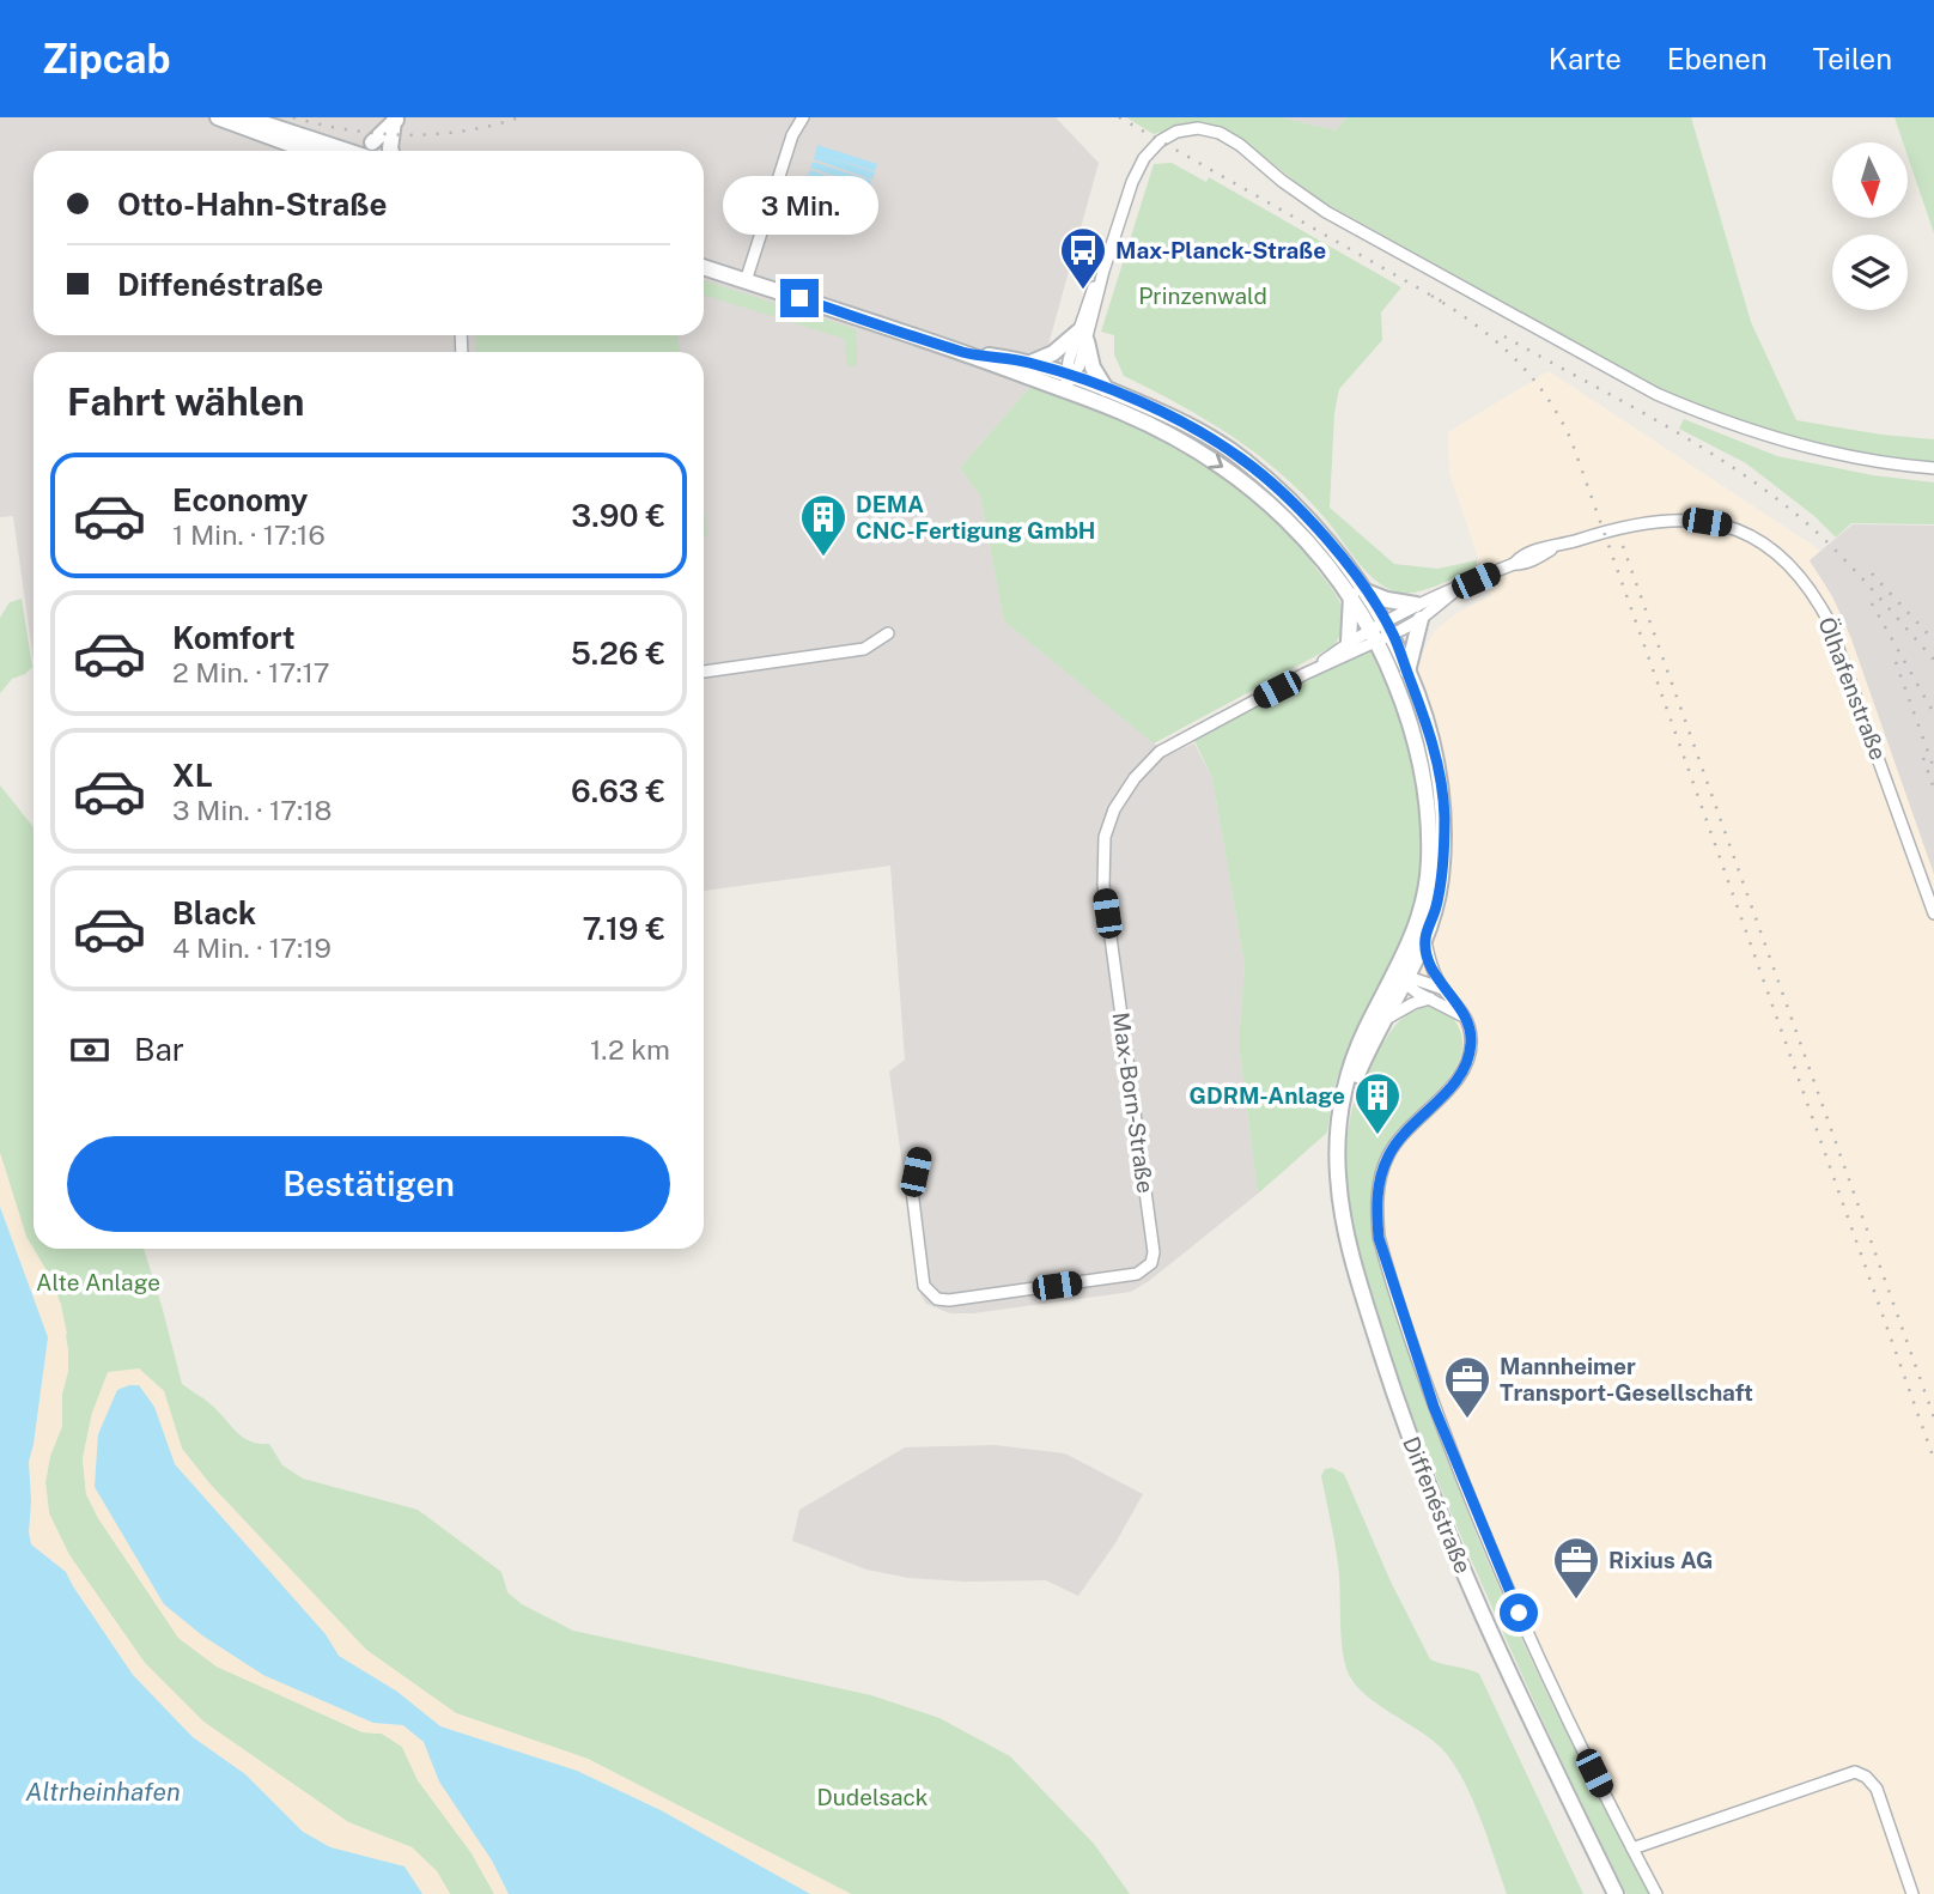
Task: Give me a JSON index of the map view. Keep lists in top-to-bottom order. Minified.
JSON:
{"streets":{"main road":["Diffenéstraße"],"street":["Ölhafenstraße","Max-Born-Straße"]},"crossings":[["Ölhafenstraße","Max-Born-Straße"],["Ölhafenstraße","Diffenéstraße"],["Max-Born-Straße","Diffenéstraße"]],"water":["Altrheinhafen"],"parks":["Prinzenwald","Alte Anlage","Dudelsack"],"places":{"bus stop":["Max-Planck-Straße"],"building":["DEMA CNC-Fertigung GmbH","GDRM-Anlage"],"office":["Mannheimer Transport-Gesellschaft","Rixius AG"]},"north":"bottom","page":{"header":"Zipcab","nav":["Karte","Ebenen","Teilen"],"banner":["Otto-Hahn-Straße","Diffenéstraße"],"bubble":"3 Min.","heading":"Fahrt wählen","list":[{"name":"Economy","note":"1 Min. · 17:16","value":"3.90 €"},{"name":"Komfort","note":"2 Min. · 17:17","value":"5.26 €"},{"name":"XL","note":"3 Min. · 17:18","value":"6.63 €"},{"name":"Black","note":"4 Min. · 17:19","value":"7.19 €"}],"pay":["Bar","1.2 km"],"buttons":"Bestätigen"}}
